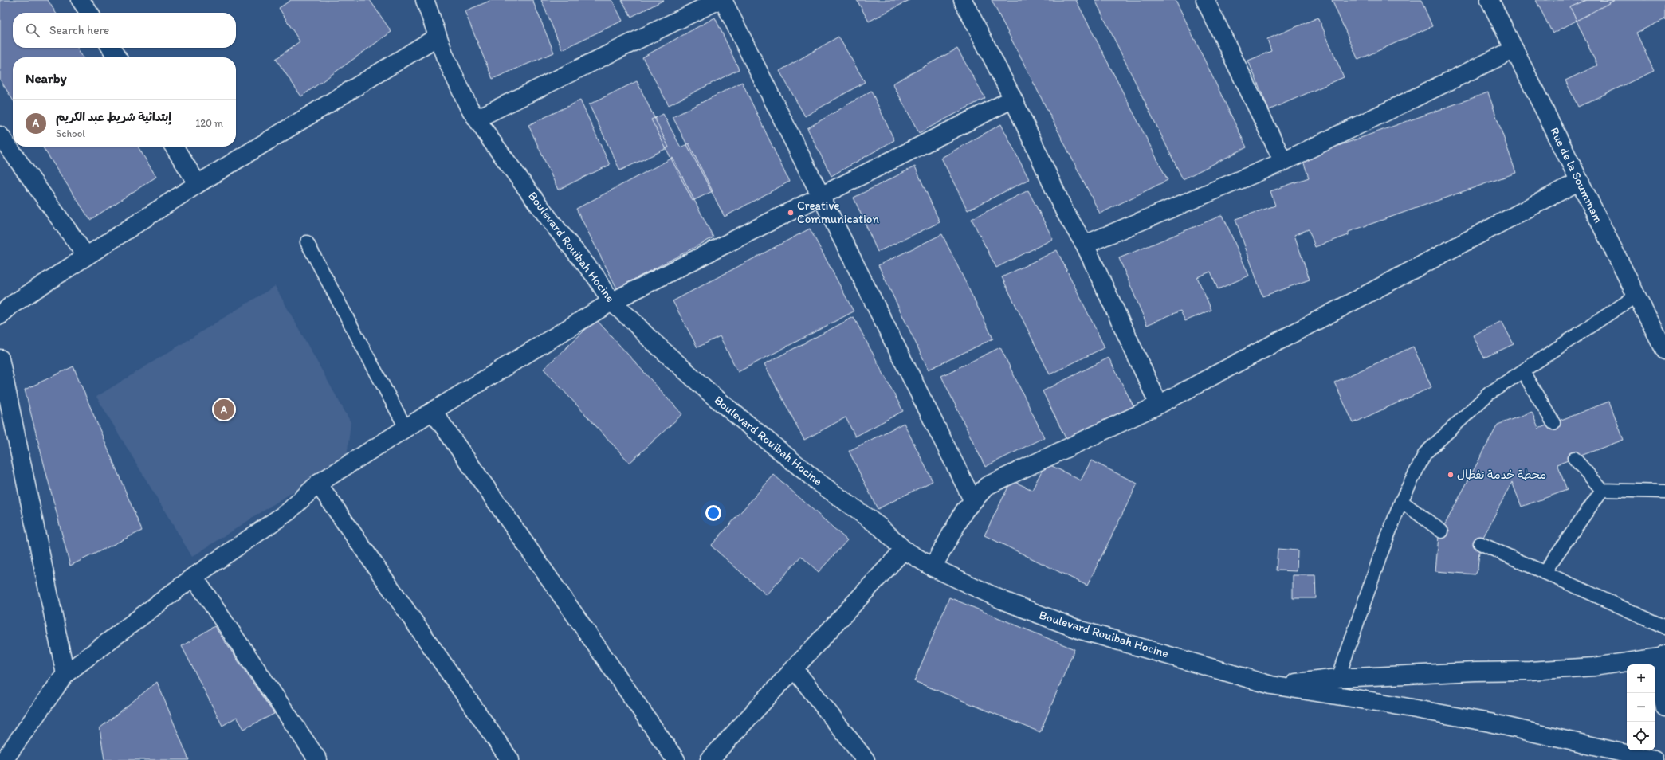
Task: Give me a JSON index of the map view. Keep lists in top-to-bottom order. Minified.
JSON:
{"streets":{"street":["Rue de la Soummam","Boulevard Rouibah Hocine"]},"places":["Creative Communication","محطة خدمة نفطال"],"page":{"search":"Search here","heading":"Nearby","list":[{"mark":"A","name":"إبتدائية شريط عبد الكريم","note":"School","value":"120 m"}],"pins":"A","map_buttons":["+","−"]}}
